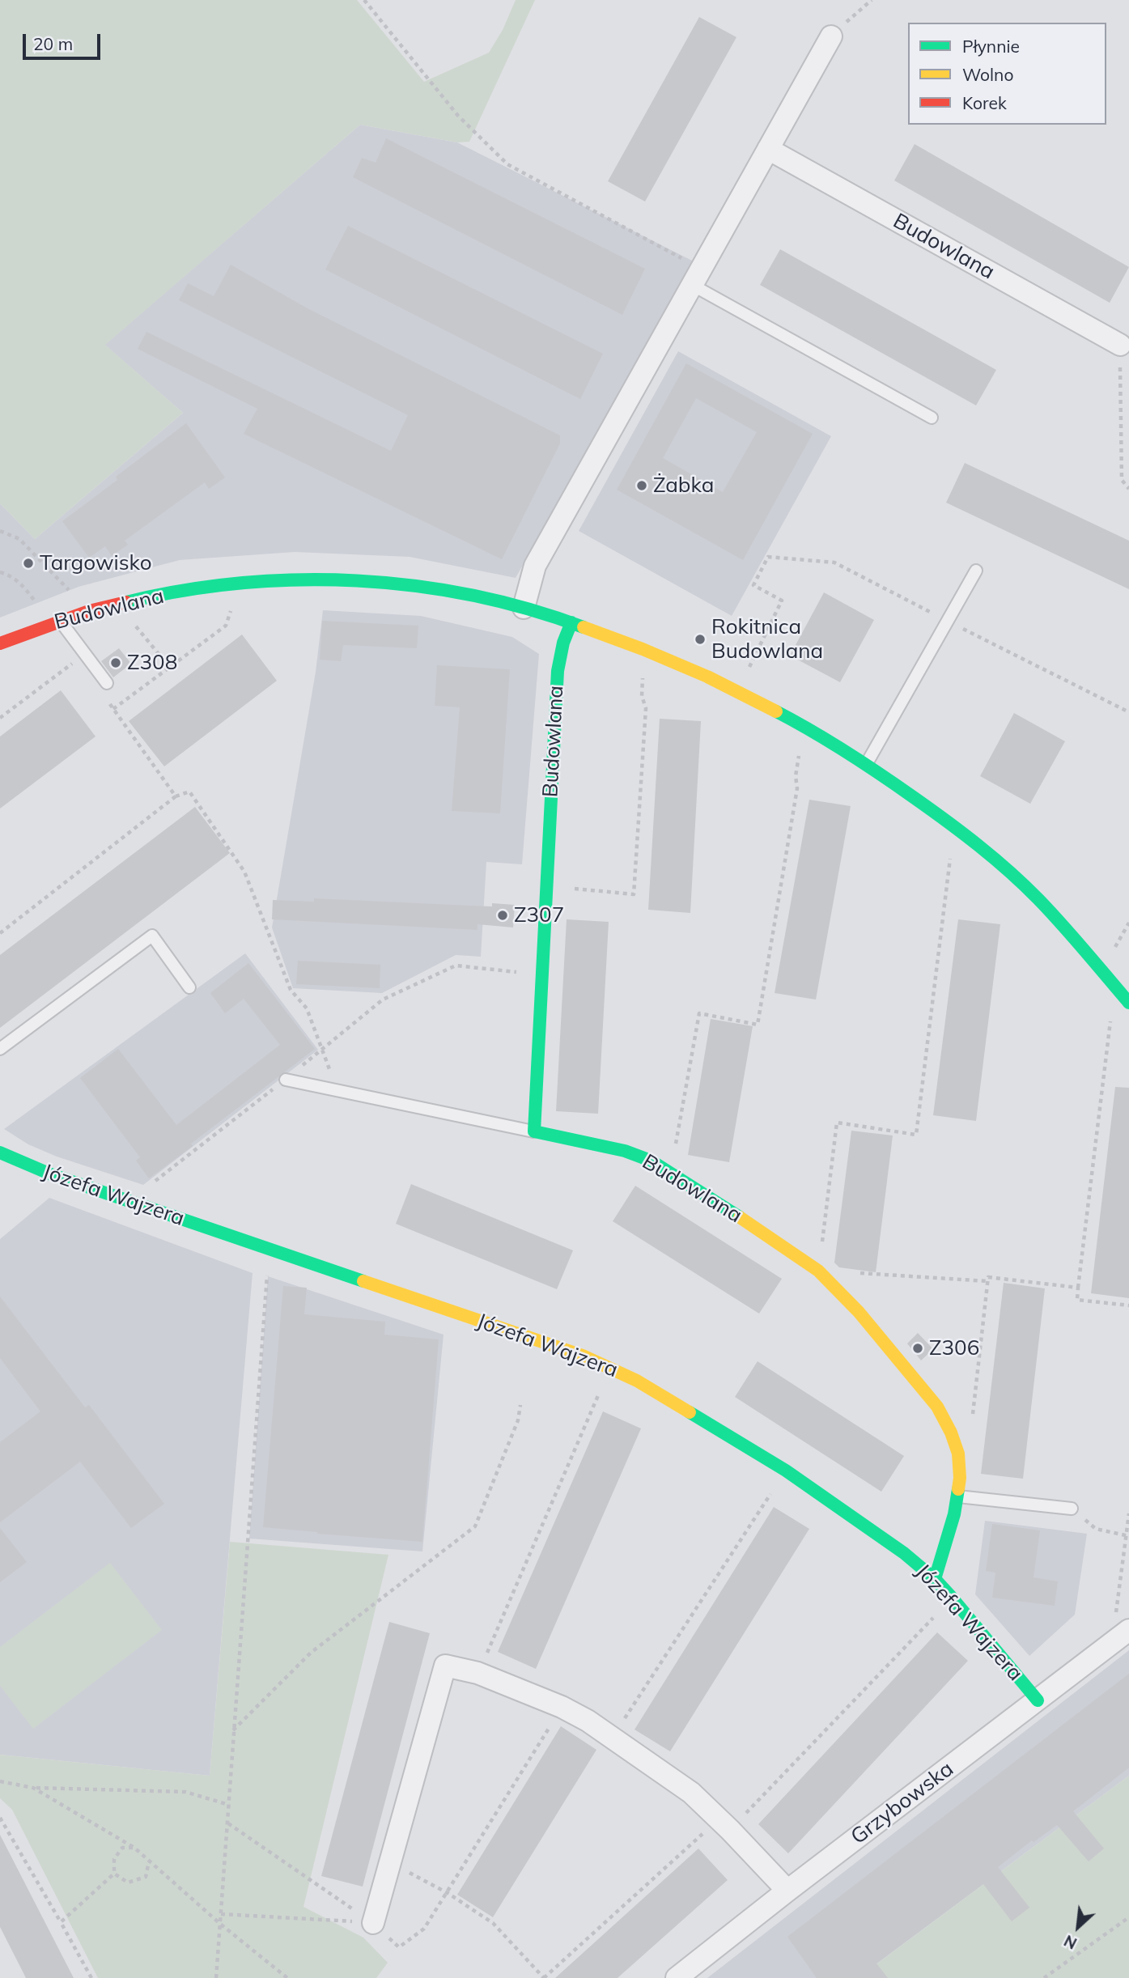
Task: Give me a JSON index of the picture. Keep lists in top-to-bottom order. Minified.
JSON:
{"streets":{"street":["Budowlana","Józefa Wajzera","Grzybowska"]},"crossings":[["Budowlana","Józefa Wajzera"],["Józefa Wajzera","Grzybowska"]],"places":["Żabka","Targowisko","Rokitnica Budowlana","Z308","Z307","Z306"],"legend":["Płynnie","Wolno","Korek"],"scale_bar":"20 m","north":"bottom left"}
